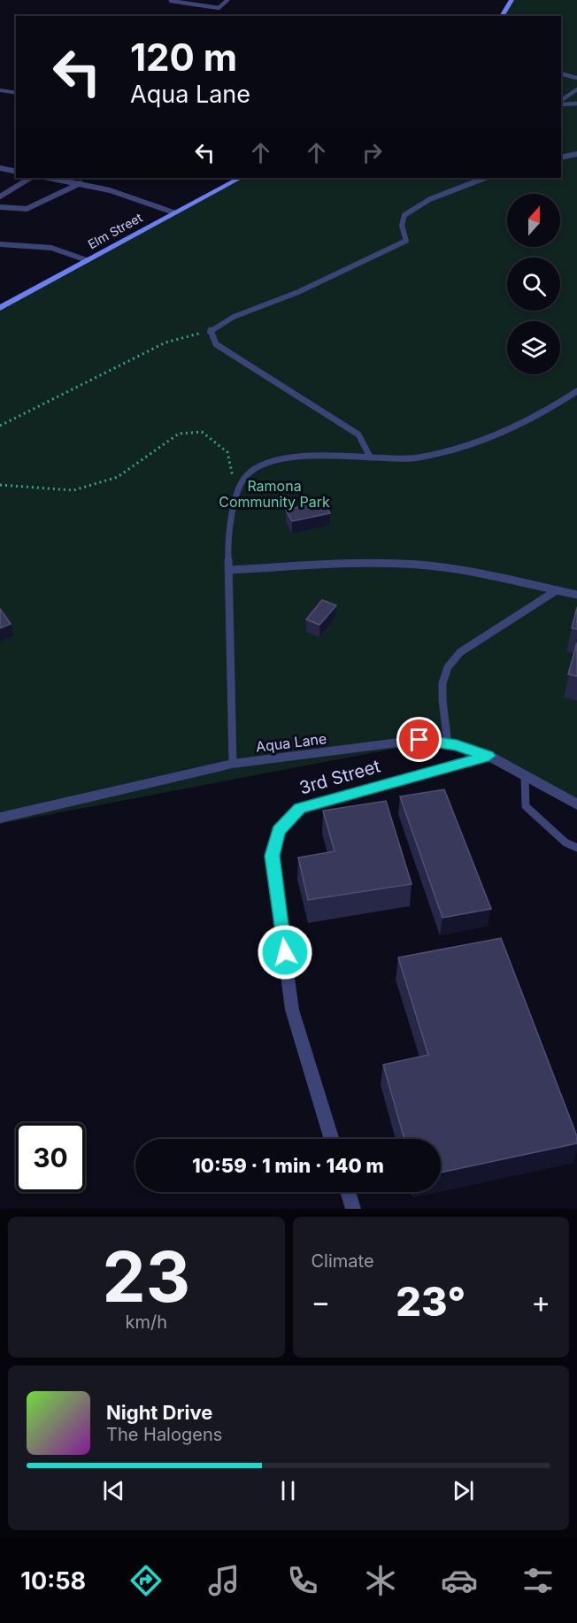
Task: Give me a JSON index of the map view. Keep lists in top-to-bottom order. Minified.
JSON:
{"streets":{"street":["Elm Street","Aqua Lane","3rd Street"]},"crossings":[["Aqua Lane","3rd Street"]],"parks":["Ramona Community Park"],"north":"top","page":{"turn":["120 m","Aqua Lane"],"limit":"30","trip":"10:59 · 1 min · 140 m","tile":[["23","km/h"],"Climate"],"heat":["−","23°","+"],"song":["Night Drive","The Halogens"],"tabs":"10:58"}}
